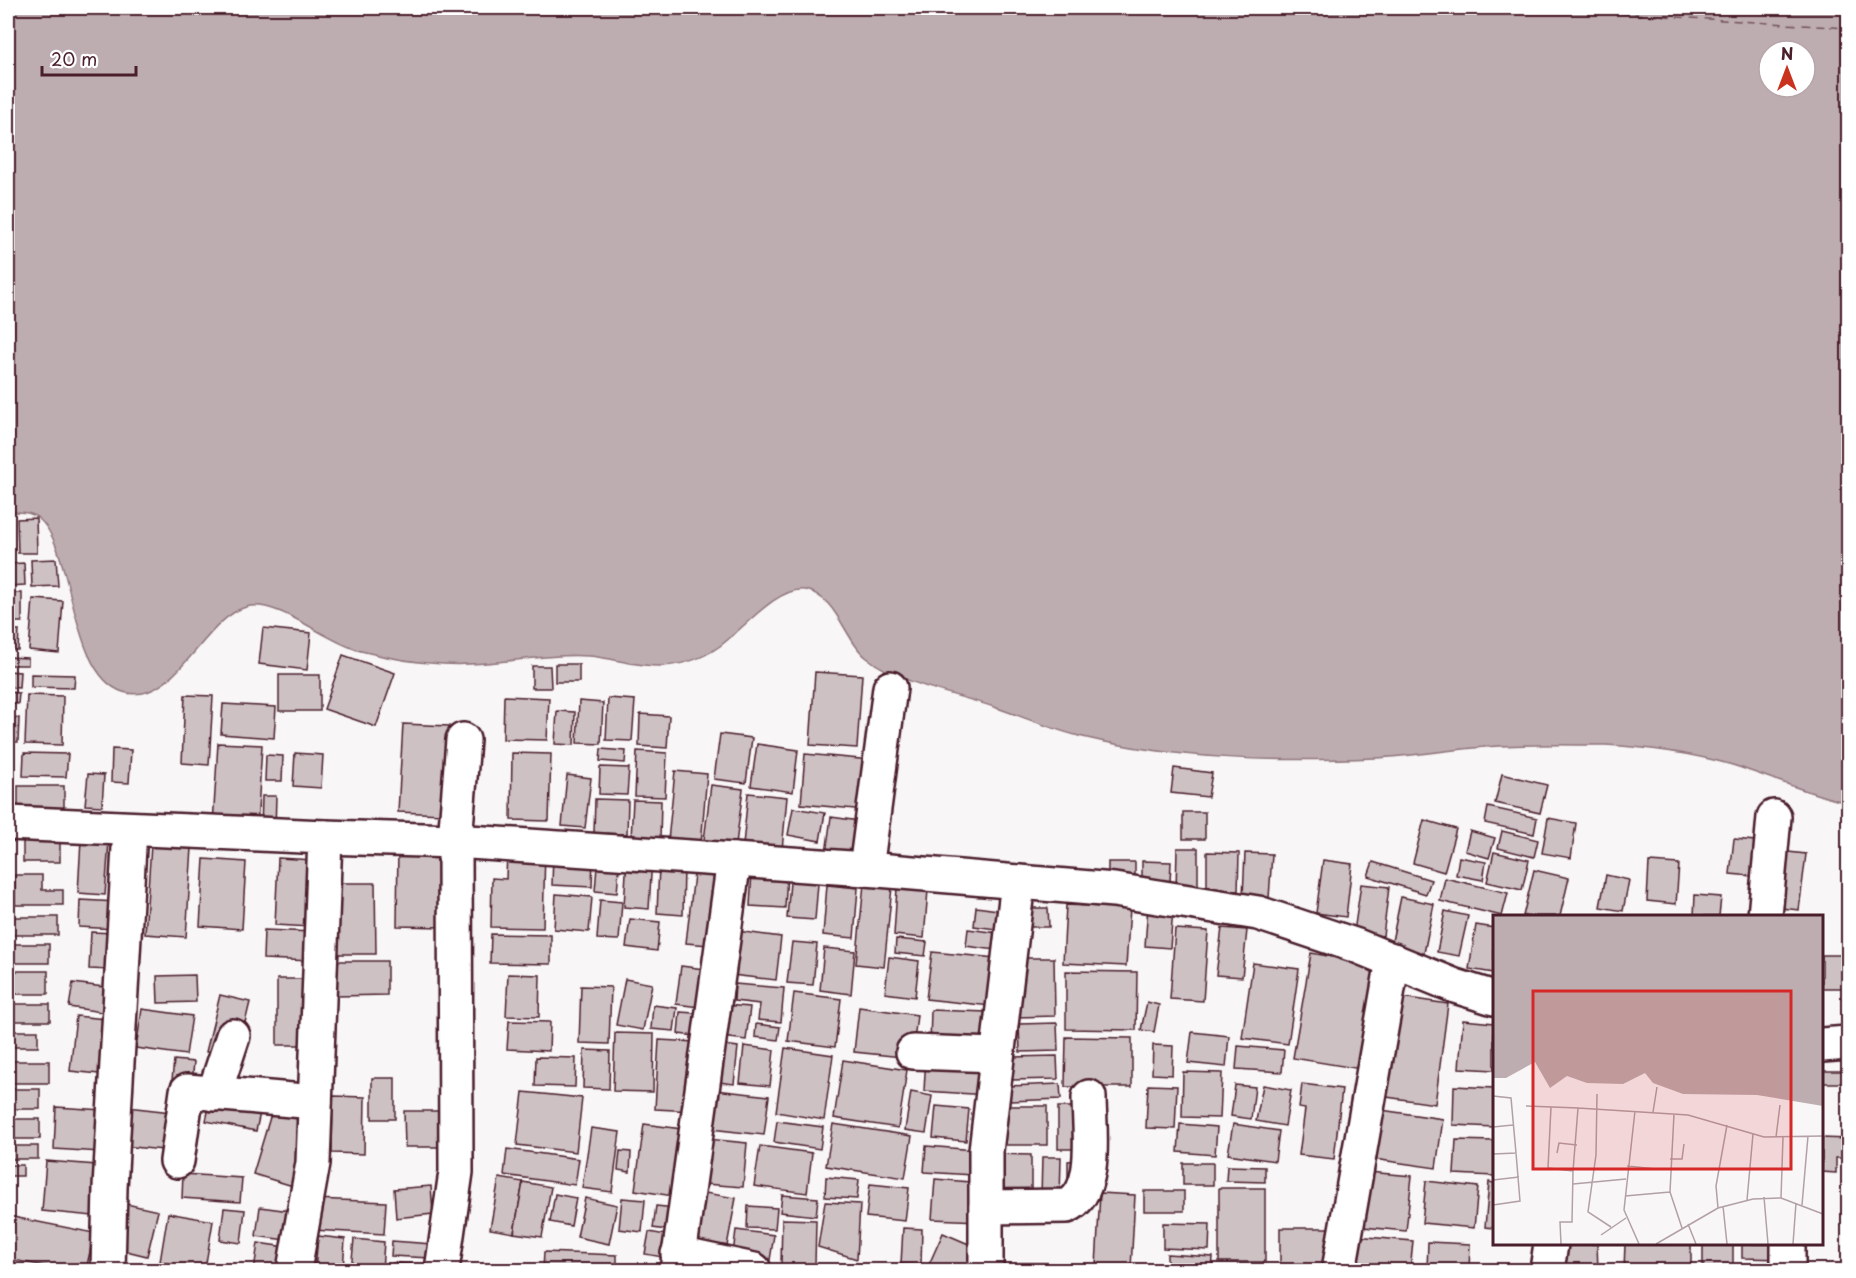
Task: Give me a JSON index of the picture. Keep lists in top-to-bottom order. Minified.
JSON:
{"scale_bar":"20 m","north":"top"}
